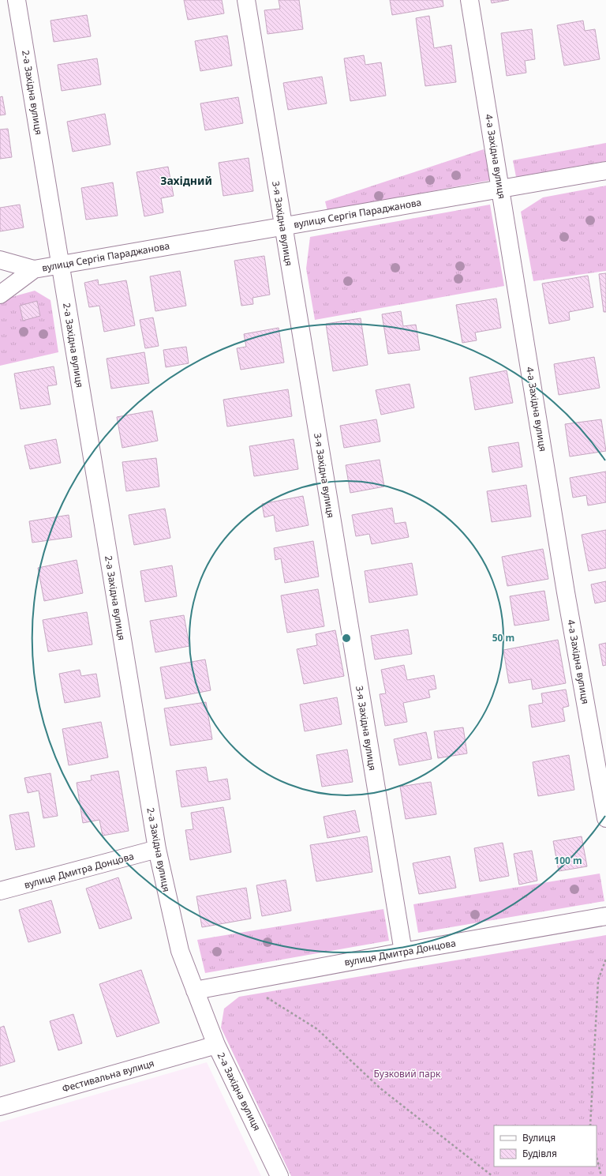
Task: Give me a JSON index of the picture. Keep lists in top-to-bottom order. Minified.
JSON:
{"streets":{"street":["2-а Західна вулиця","4-а Західна вулиця","вулиця Сергія Параджанова","3-я Західна вулиця","вулиця Дмитра Донцова","Фестивальна вулиця"]},"crossings":[["2-а Західна вулиця","вулиця Сергія Параджанова"],["2-а Західна вулиця","вулиця Дмитра Донцова"],["2-а Західна вулиця","Фестивальна вулиця"],["4-а Західна вулиця","вулиця Сергія Параджанова"],["вулиця Сергія Параджанова","3-я Західна вулиця"],["3-я Західна вулиця","вулиця Дмитра Донцова"]],"districts":["Західний"],"parks":["Бузковий парк"],"legend":["Вулиця","Будівля"],"rings":["50 m","100 m"]}
